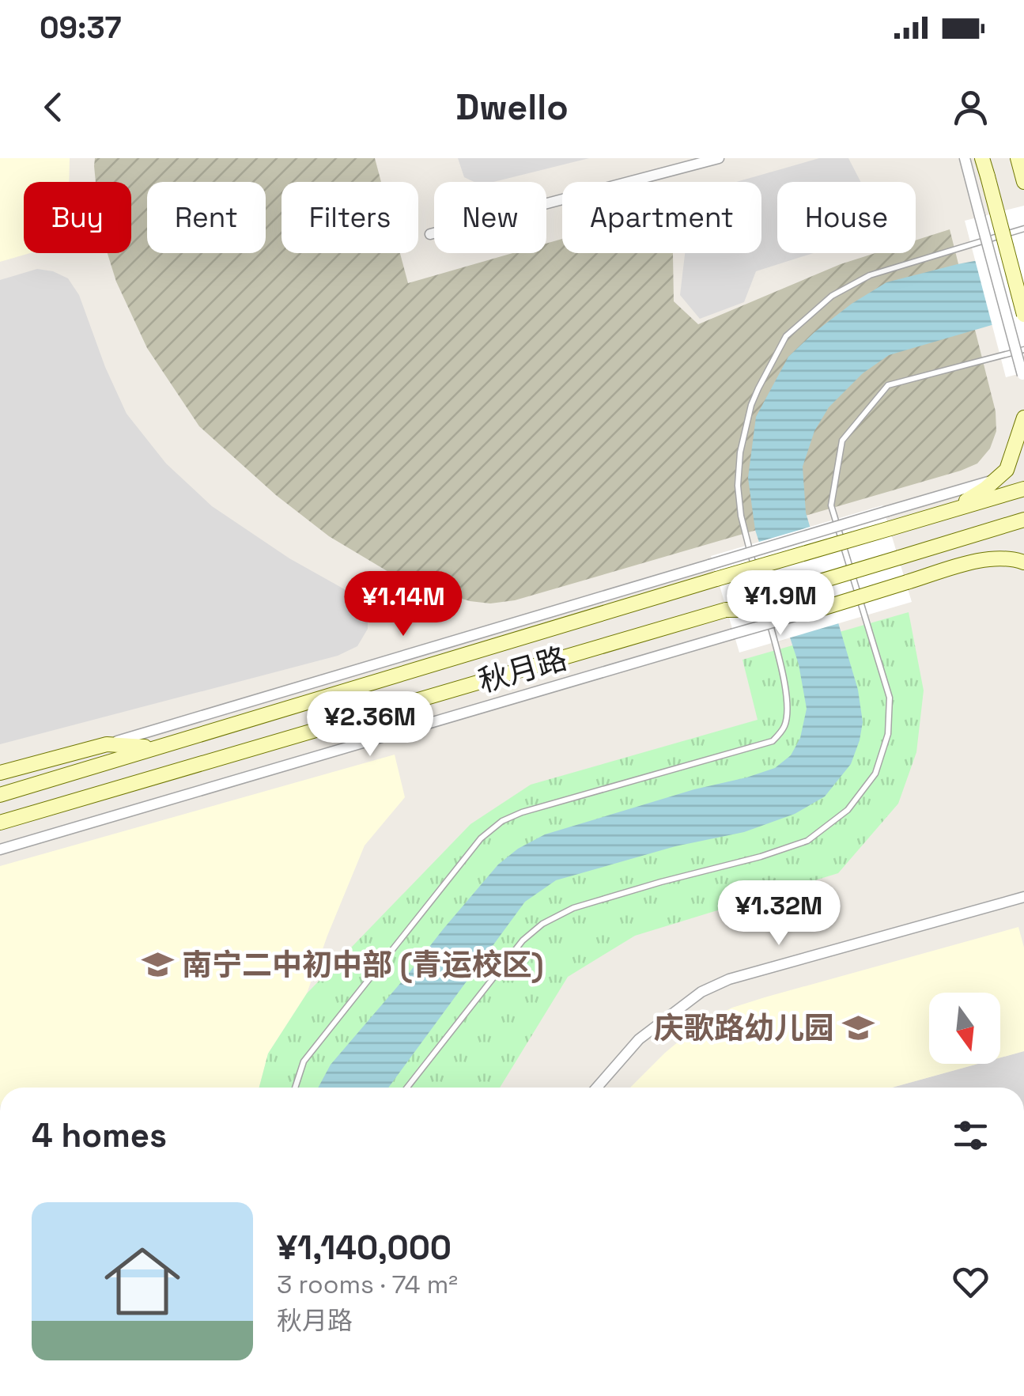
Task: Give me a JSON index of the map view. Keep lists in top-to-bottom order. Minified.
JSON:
{"streets":{"main road":["秋月路"]},"places":{"school or university":["南宁二中初中部 (青运校区)","庆歌路幼儿园"]},"north":"bottom","page":{"status":"09:37","header":"Dwello","chip":["Buy","Rent","Filters","New","Apartment","House"],"price":["¥1.9M","¥1.14M","¥2.36M","¥1.32M"],"heading":"4 homes","list":[{"name":"¥1,140,000","note":"3 rooms · 74 m² · 秋月路"}]}}
